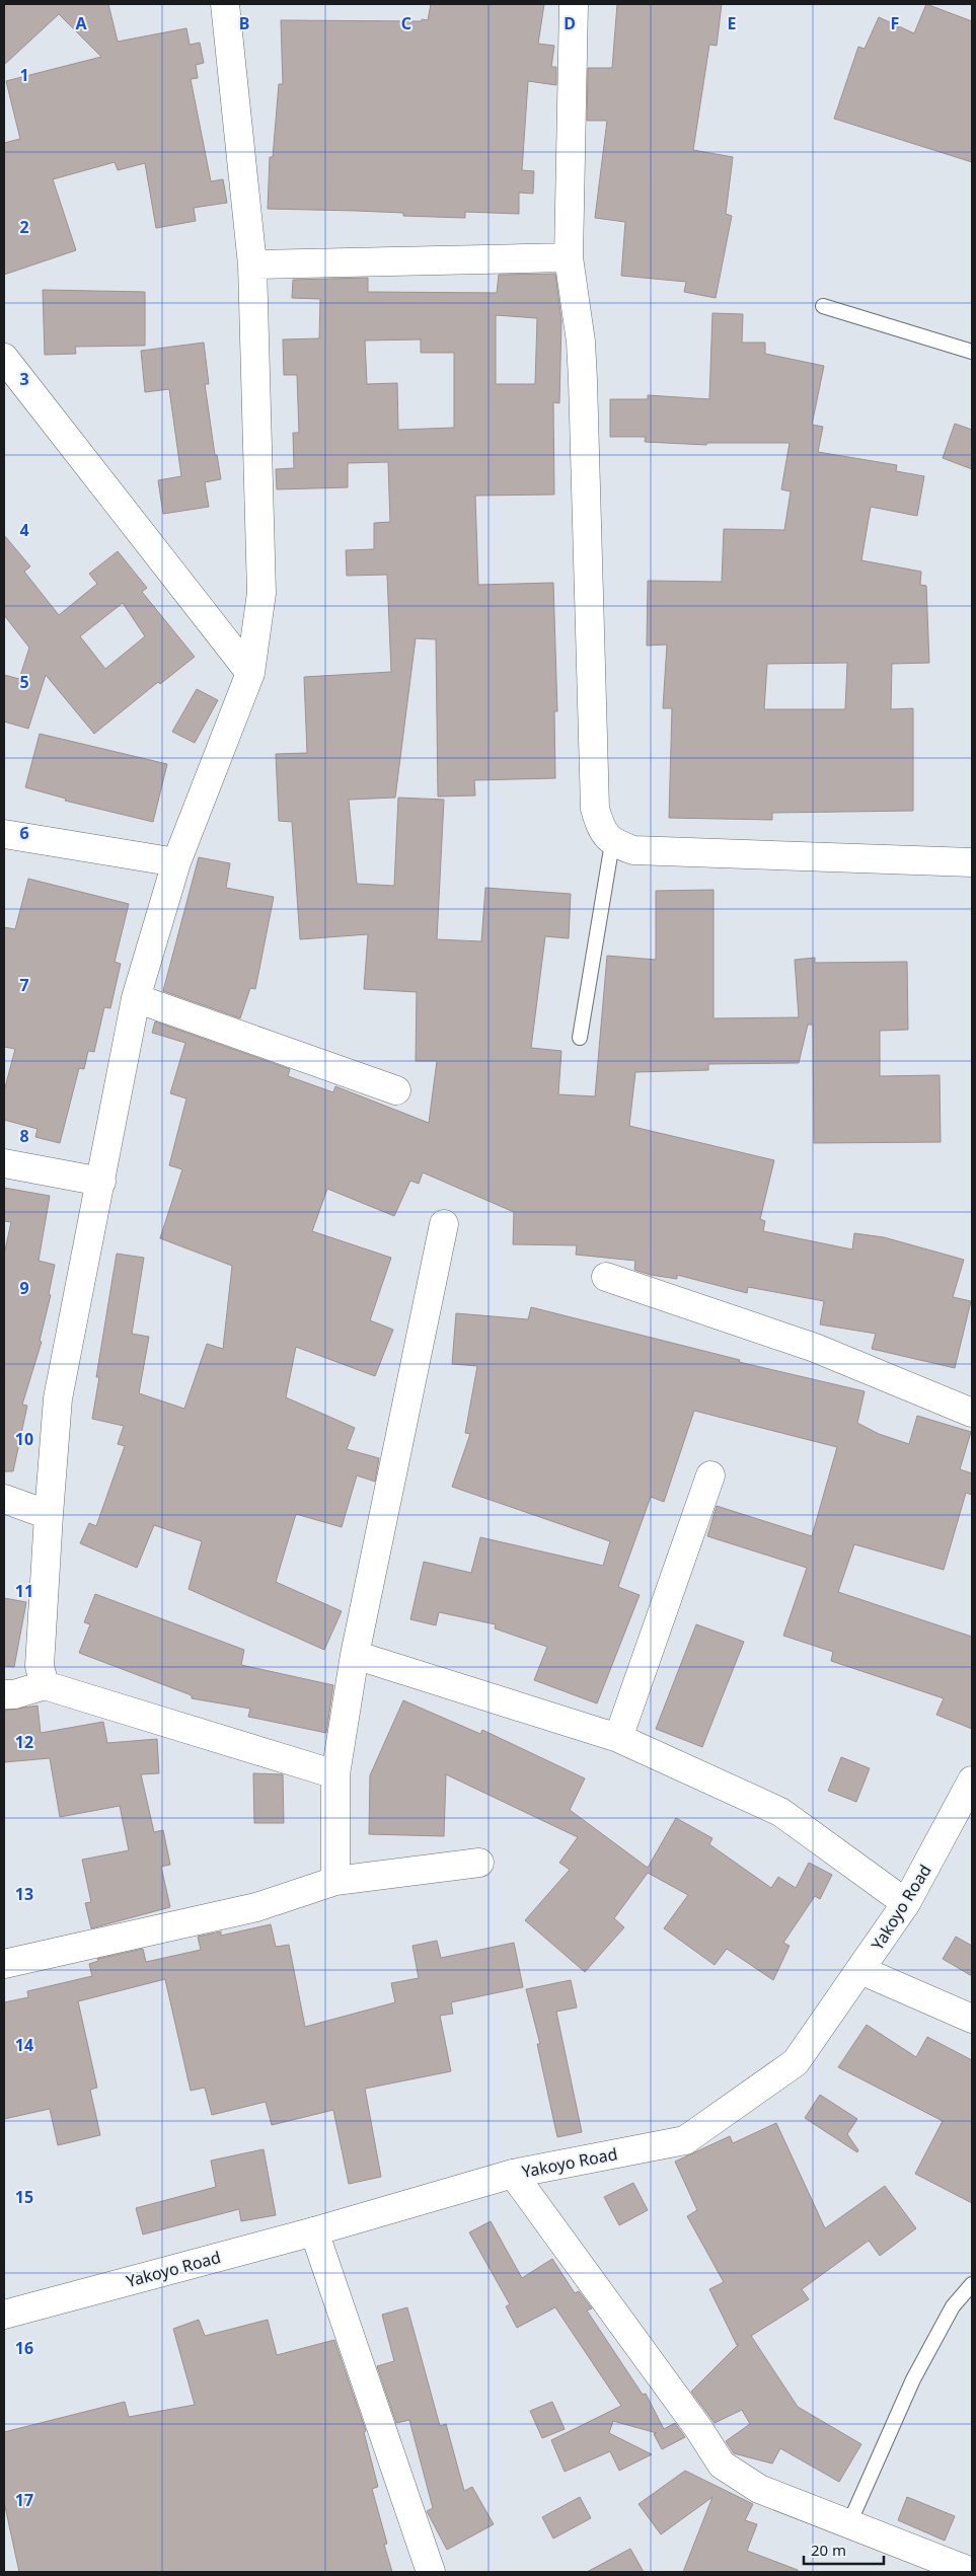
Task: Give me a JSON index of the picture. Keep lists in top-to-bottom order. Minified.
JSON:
{"streets":{"street":["Yakoyo Road"]},"scale_bar":"20 m","grid":{"columns":["A","B","C","D","E","F"],"rows":["1","2","3","4","5","6","7","8","9","10","11","12","13","14","15","16","17"]}}
